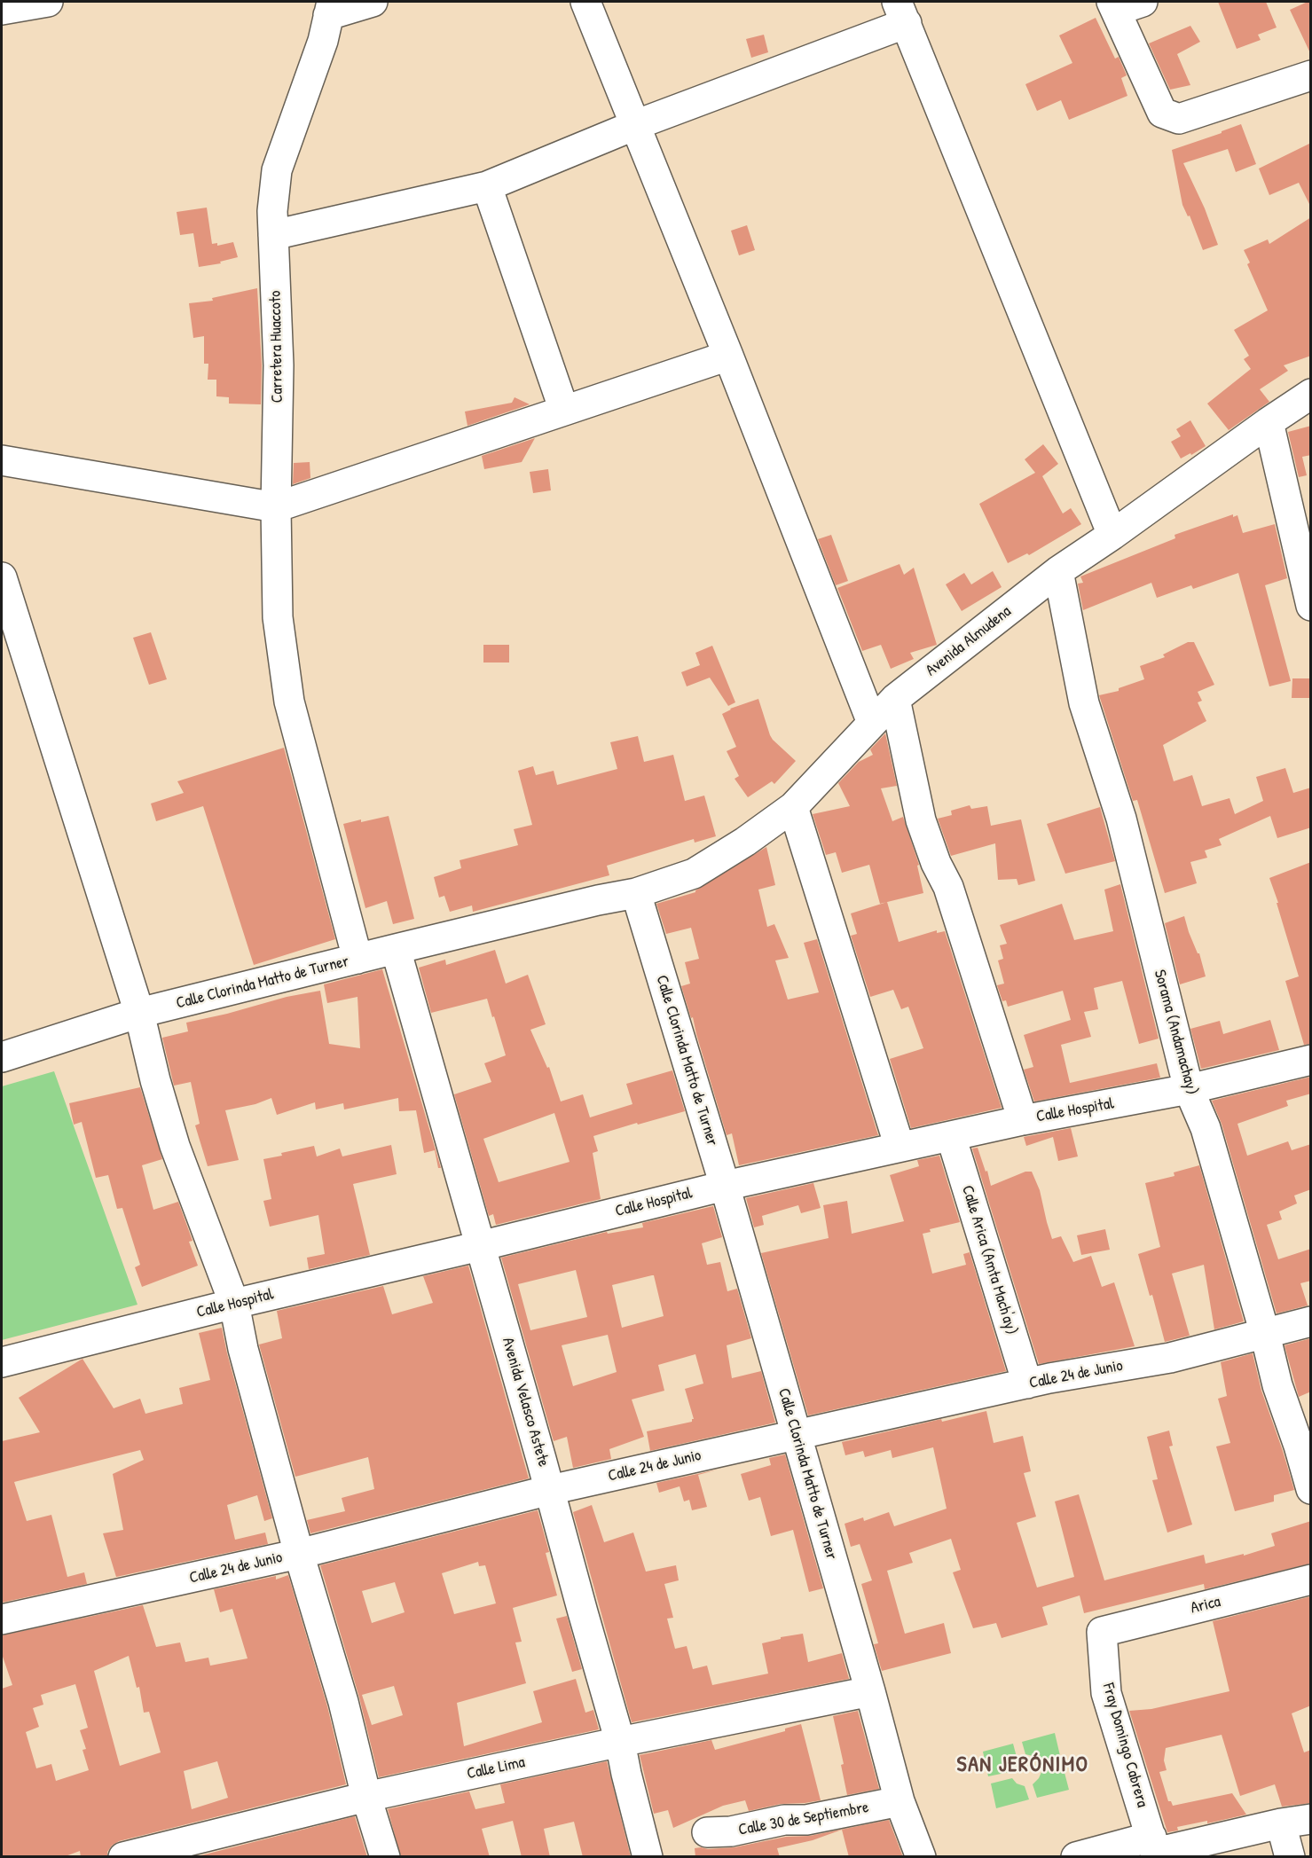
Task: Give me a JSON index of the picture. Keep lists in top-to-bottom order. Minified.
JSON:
{"streets":{"street":["Carretera Huaccoto","Avenida Almudena","Calle Clorinda Matto de Turner","Sorama (Andamachay)","Calle Hospital","Calle Arica (Amta Mach'ay)","Calle 24 de Junio","Avenida Velasco Astete","Arica","Fray Domingo Cabrera","Calle Lima","Calle 30 de Septiembre"]},"crossings":[["Carretera Huaccoto","Calle Clorinda Matto de Turner"],["Avenida Almudena","Calle Clorinda Matto de Turner"],["Avenida Almudena","Sorama (Andamachay)"],["Calle Clorinda Matto de Turner","Calle Hospital"],["Calle Clorinda Matto de Turner","Calle 24 de Junio"],["Calle Clorinda Matto de Turner","Avenida Velasco Astete"],["Calle Clorinda Matto de Turner","Calle Lima"],["Calle Clorinda Matto de Turner","Calle 30 de Septiembre"],["Sorama (Andamachay)","Calle Hospital"],["Sorama (Andamachay)","Calle 24 de Junio"],["Calle Hospital","Calle Arica (Amta Mach'ay)"],["Calle Hospital","Avenida Velasco Astete"],["Calle Arica (Amta Mach'ay)","Calle 24 de Junio"],["Calle 24 de Junio","Avenida Velasco Astete"],["Avenida Velasco Astete","Calle Lima"],["Arica","Fray Domingo Cabrera"]],"districts":["SAN JERÓNIMO"]}
